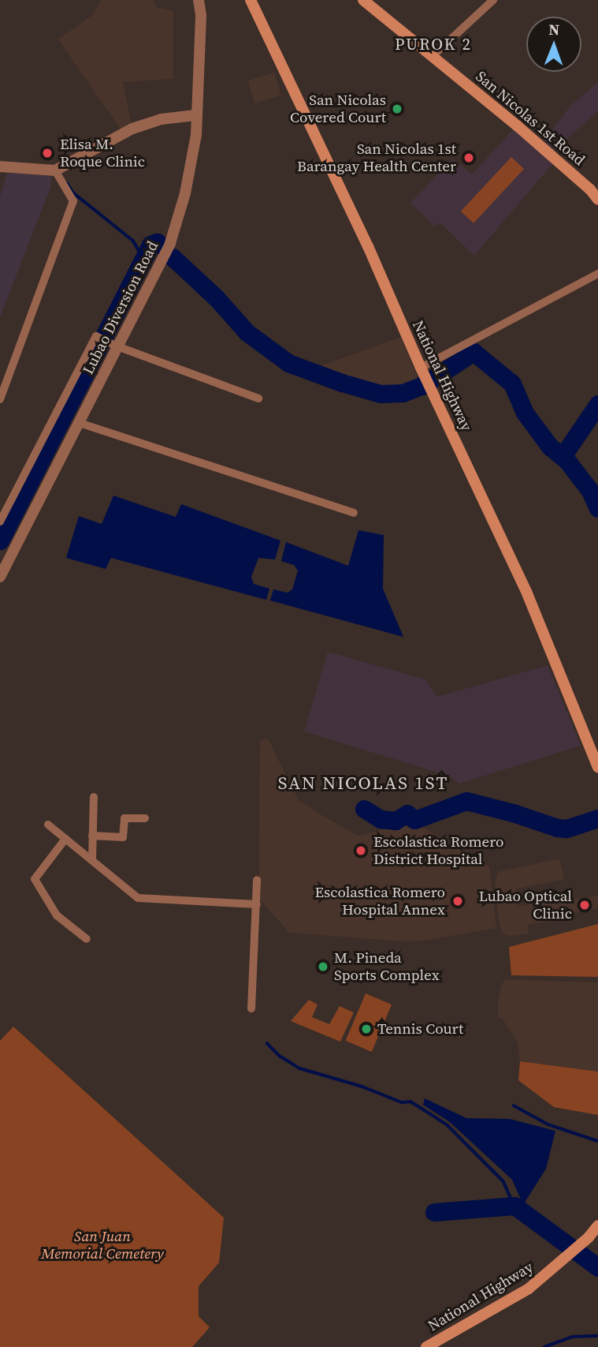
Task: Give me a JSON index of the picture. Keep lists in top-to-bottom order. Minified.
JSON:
{"streets":{"main road":["San Nicolas 1st Road","National Highway"],"street":["Lubao Diversion Road"]},"districts":["PUROK 2","SAN NICOLAS 1ST"],"parks":["San Juan Memorial Cemetery"],"places":["San Nicolas Covered Court","Elisa M. Roque Clinic","San Nicolas 1st Barangay Health Center","Escolastica Romero District Hospital","Escolastica Romero Hospital Annex","Lubao Optical Clinic","M. Pineda Sports Complex","Tennis Court"],"north":"top"}
